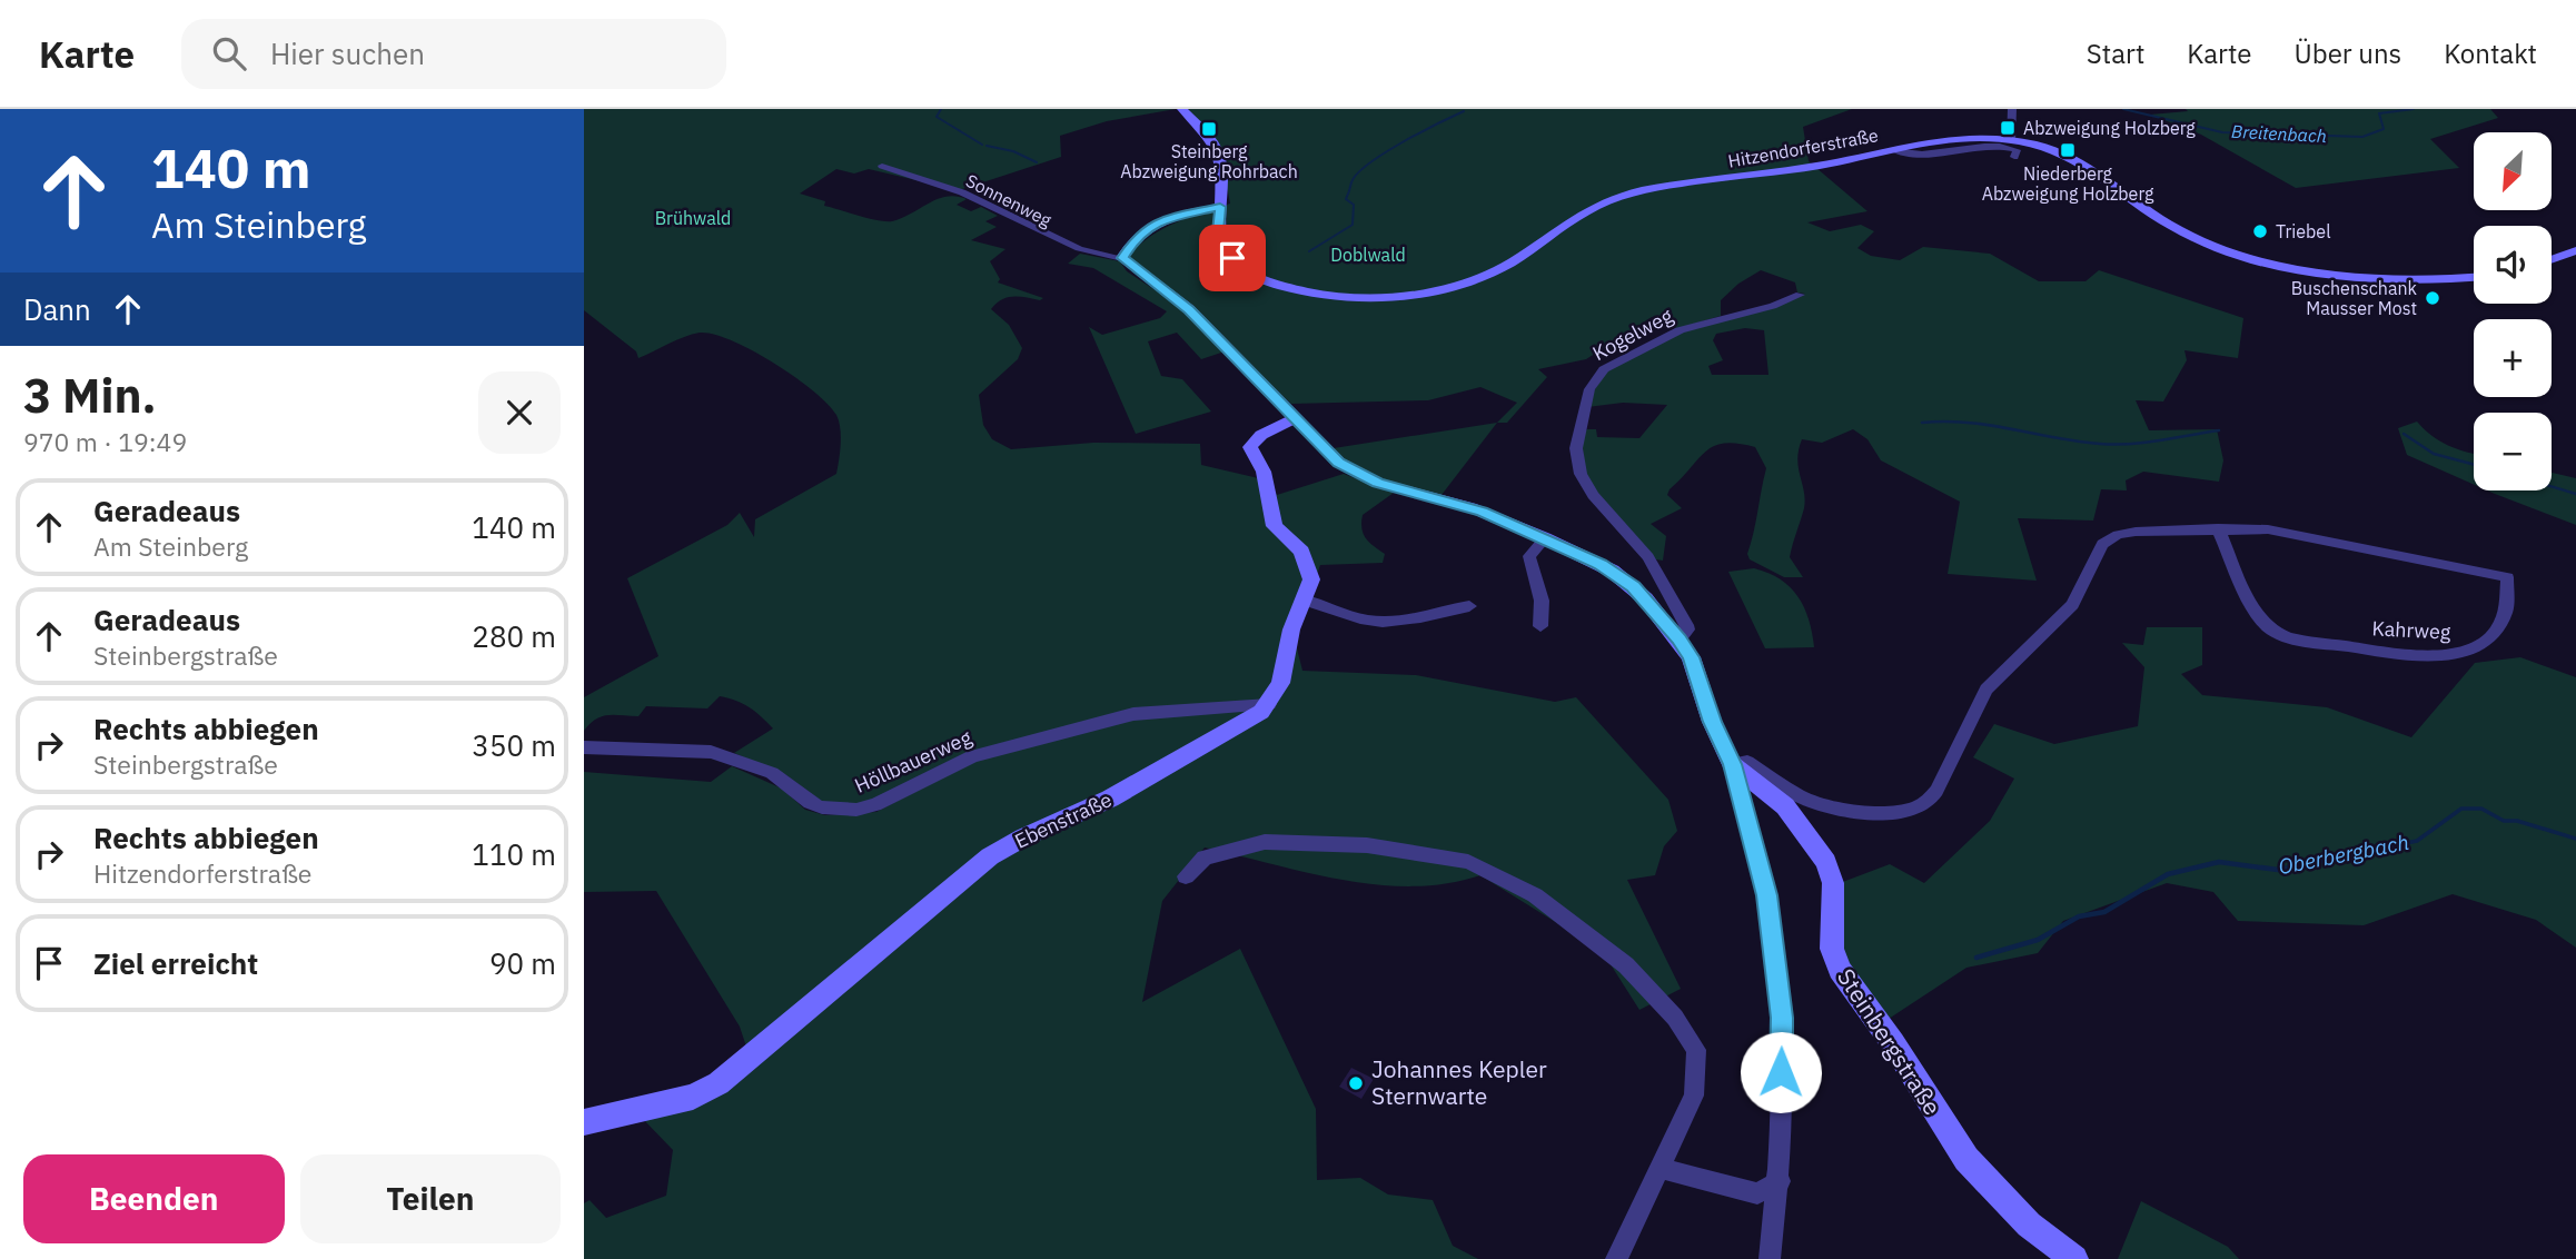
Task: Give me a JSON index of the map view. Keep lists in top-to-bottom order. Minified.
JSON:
{"streets":{"main road":["Hitzendorferstraße","Ebenstraße","Steinbergstraße"],"street":["Sonnenweg","Kogelweg","Kahrweg","Höllbauerweg"]},"crossings":[["Kahrweg","Steinbergstraße"],["Höllbauerweg","Ebenstraße"]],"water":["Breitenbach","Oberbergbach"],"parks":["Brühwald","Doblwald"],"places":{"transit":["Abzweigung Holzberg","Steinberg Abzweigung Rohrbach","Niederberg Abzweigung Holzberg"],"other":["Triebel","Buschenschank Mausser Most","Johannes Kepler Sternwarte"]},"north":"bottom left","page":{"header":"Karte","search":"Hier suchen","nav":["Start","Karte","Über uns","Kontakt"],"turn":["140 m","Am Steinberg"],"map_buttons":["+","−"],"then":"Dann","heading":["3 Min.","970 m · 19:49"],"list":[{"name":"Geradeaus","note":"Am Steinberg","value":"140 m"},{"name":"Geradeaus","note":"Steinbergstraße","value":"280 m"},{"name":"Rechts abbiegen","note":"Steinbergstraße","value":"350 m"},{"name":"Rechts abbiegen","note":"Hitzendorferstraße","value":"110 m"},{"name":"Ziel erreicht","value":"90 m"}],"buttons":["Beenden","Teilen"]}}
